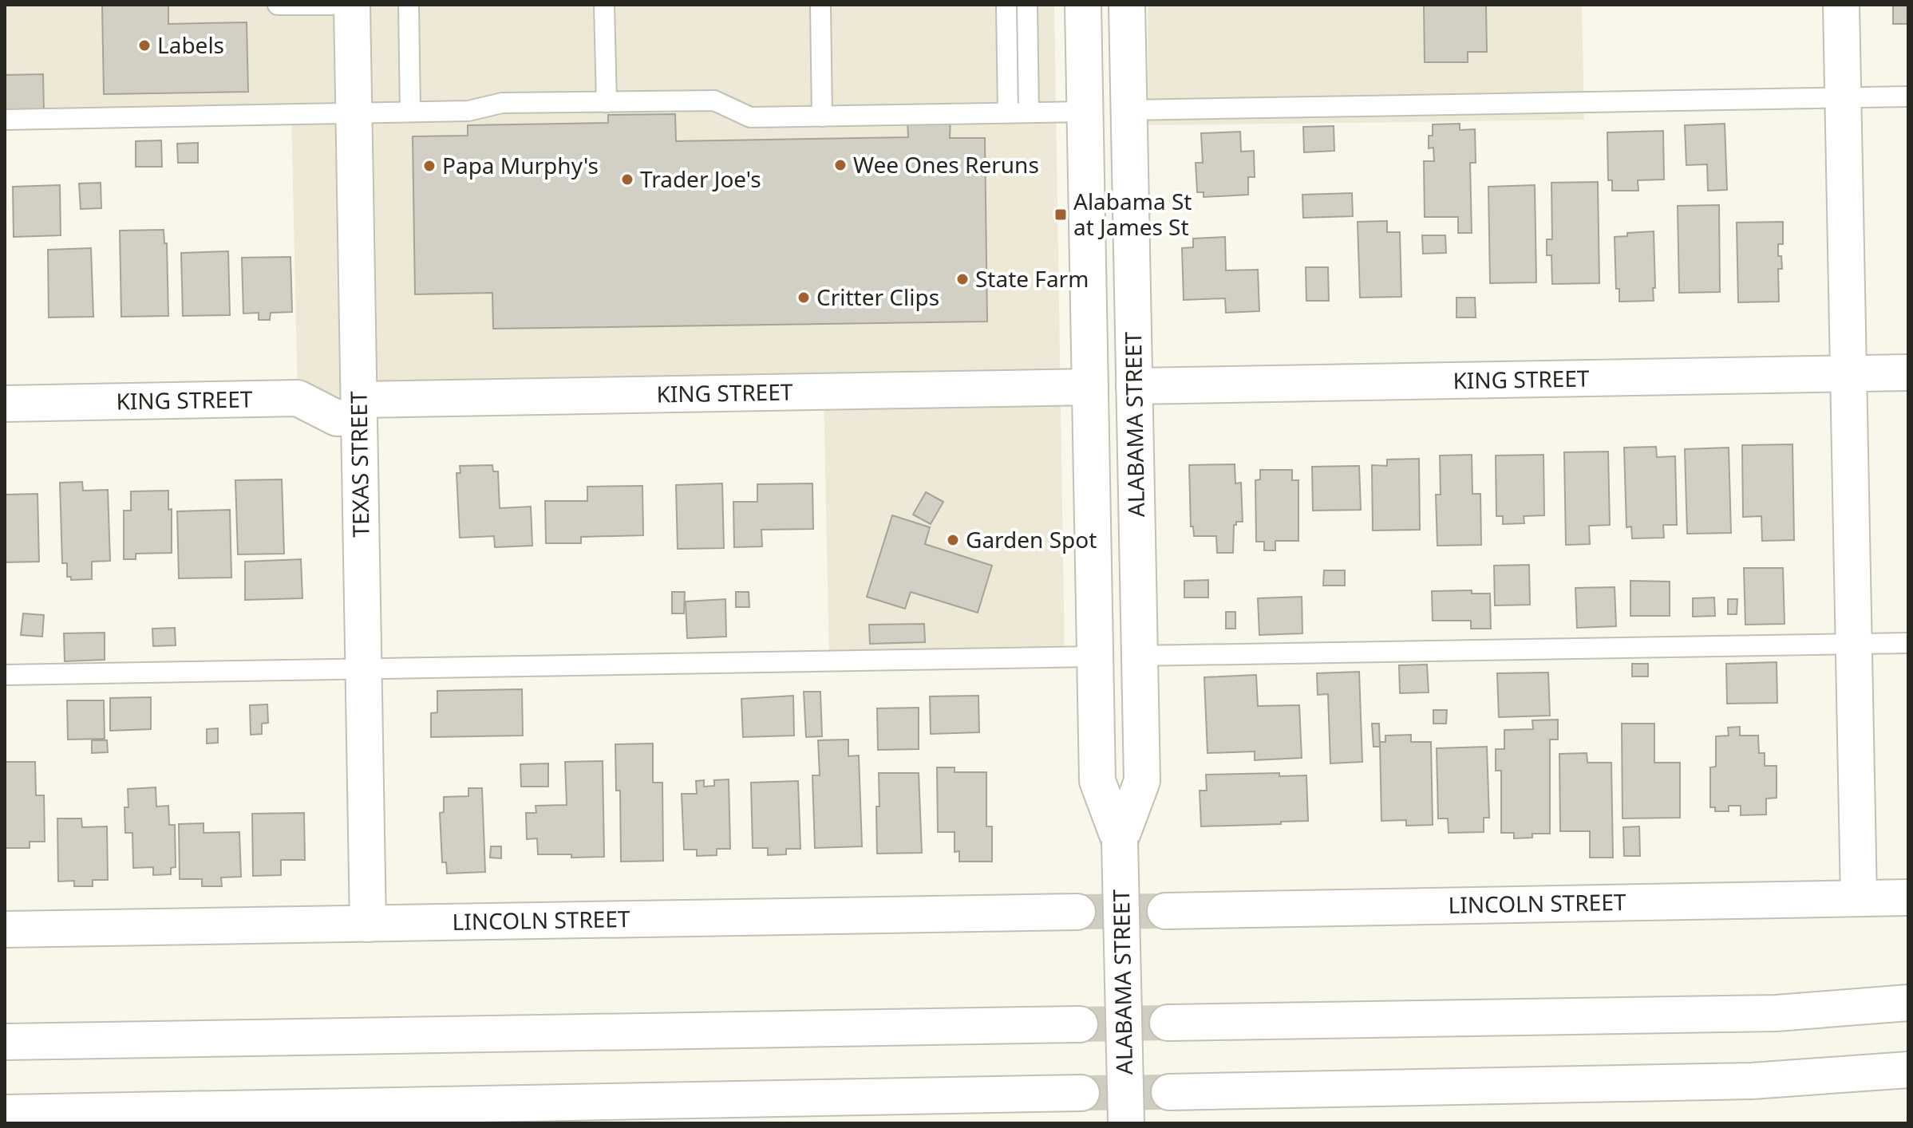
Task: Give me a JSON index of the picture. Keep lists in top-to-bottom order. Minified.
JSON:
{"streets":{"main road":["KING STREET","ALABAMA STREET","TEXAS STREET","LINCOLN STREET"]},"crossings":[["KING STREET","ALABAMA STREET"],["KING STREET","TEXAS STREET"],["TEXAS STREET","LINCOLN STREET"]],"places":{"other":["Labels","Wee Ones Reruns","Papa Murphy's","Trader Joe's","State Farm","Critter Clips","Garden Spot"],"transit":["Alabama St at James St"]}}
